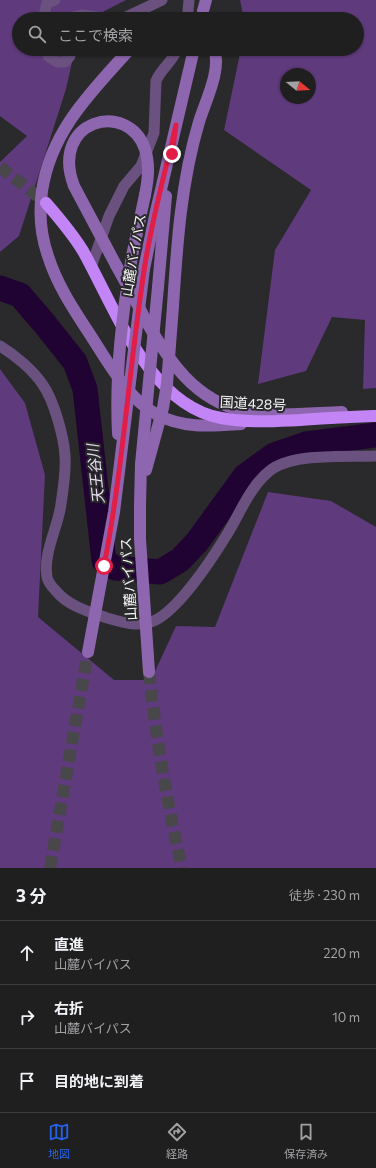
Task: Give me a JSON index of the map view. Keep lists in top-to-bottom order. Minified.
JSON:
{"streets":{"highway":["国道428号"],"street":["山麓バイパス"]},"water":["天王谷川"],"north":"right","page":{"search":"ここで検索","heading":["3 分","徒歩 · 230 m"],"list":[["直進","山麓バイパス","220 m"],["右折","山麓バイパス","10 m"],"目的地に到着"],"nav":["地図","経路","保存済み"]}}
